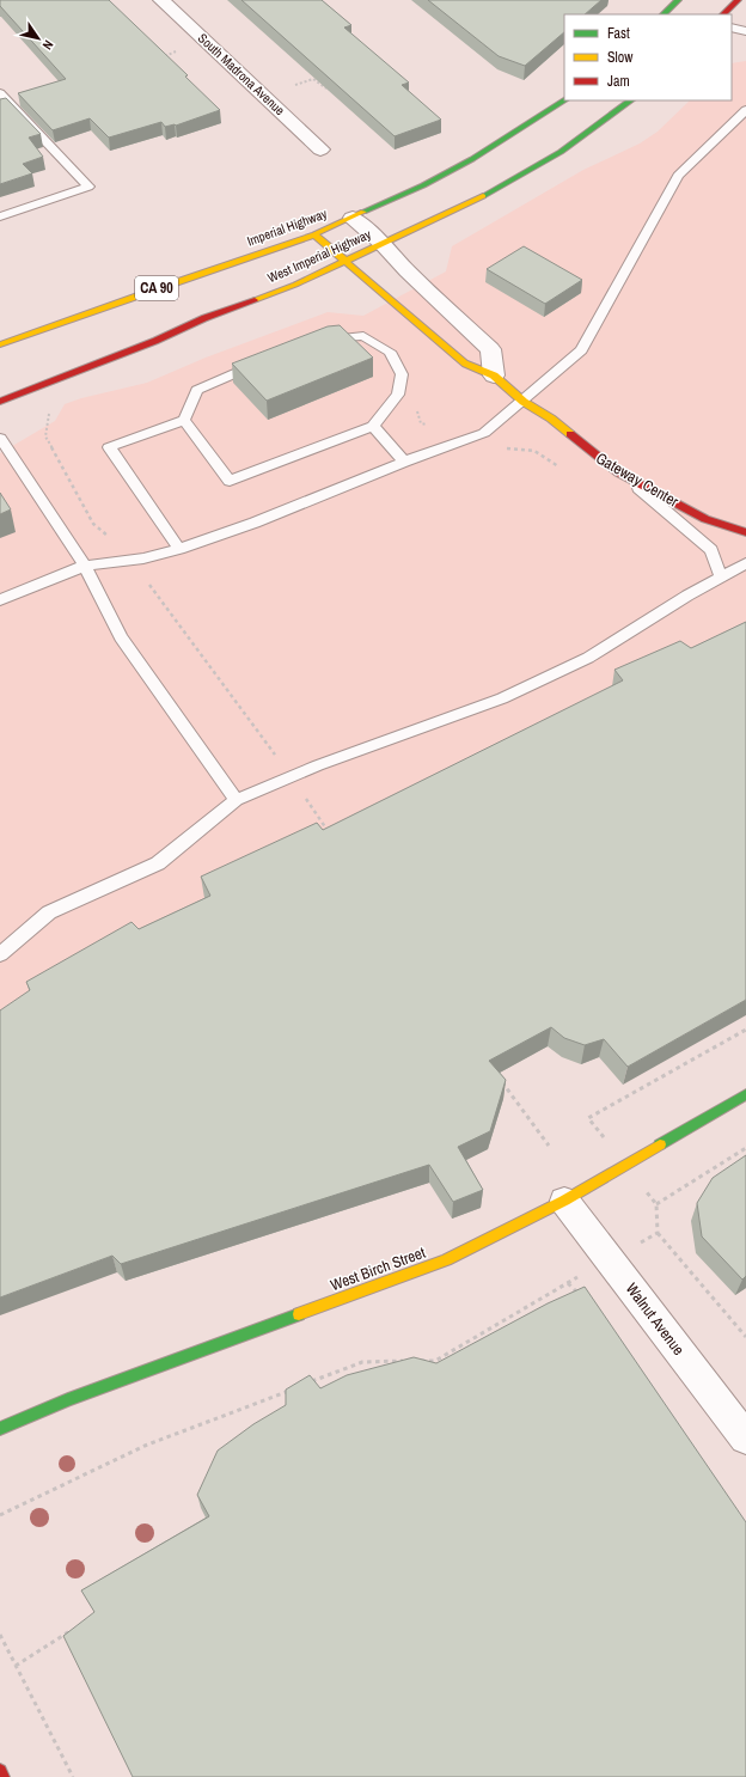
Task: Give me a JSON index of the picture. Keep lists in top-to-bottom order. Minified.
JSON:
{"streets":{"main road":["Imperial Highway","West Imperial Highway","CA 90","Gateway Center","West Birch Street"],"street":["South Madrona Avenue","Walnut Avenue"]},"crossings":[["Imperial Highway","Gateway Center"],["West Imperial Highway","Gateway Center"],["West Birch Street","Walnut Avenue"]],"legend":["Fast","Slow","Jam"],"north":"bottom right"}
